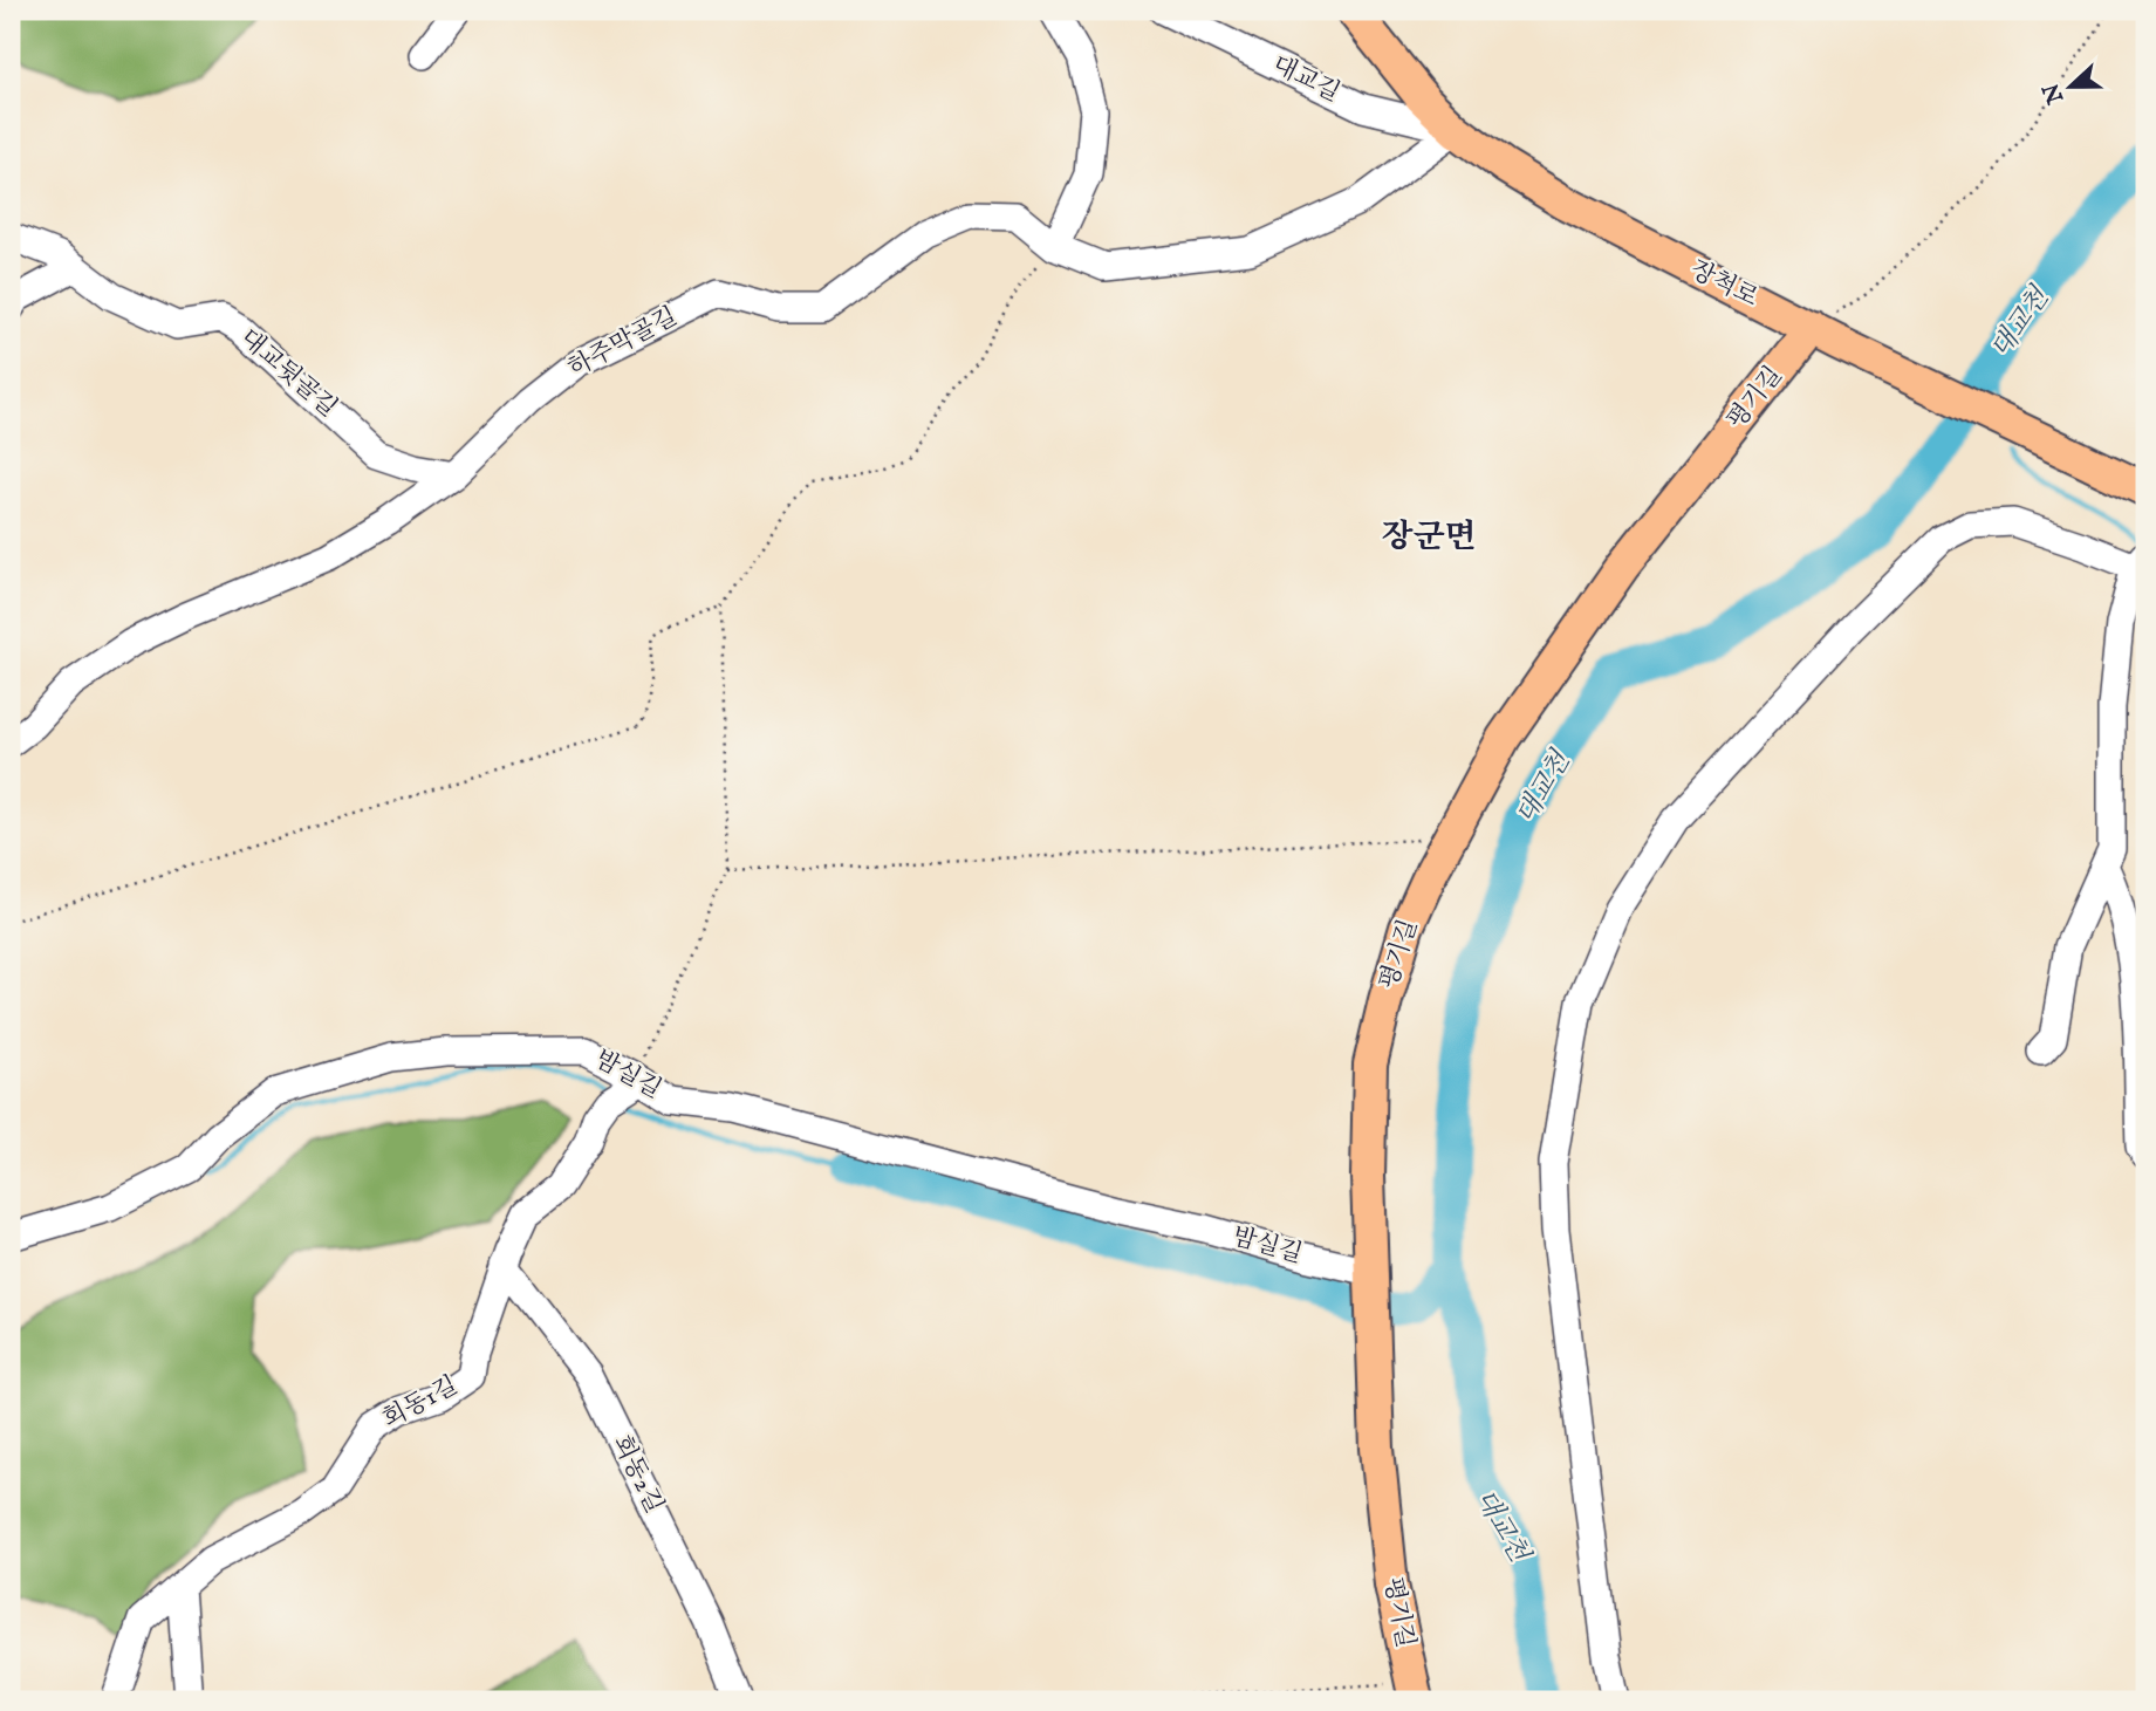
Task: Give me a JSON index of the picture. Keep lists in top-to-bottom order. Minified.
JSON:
{"streets":{"main road":["장척로","평기길"],"street":["대교길","하주막골길","대교뒷골길","밤실길","회동1길","회동2길"]},"crossings":[["대교길","장척로"],["대교길","하주막골길"],["장척로","하주막골길"],["장척로","평기길"],["하주막골길","대교뒷골길"],["평기길","밤실길"],["밤실길","회동1길"],["회동1길","회동2길"]],"districts":["장군면"],"water":["대교천"],"north":"left"}
